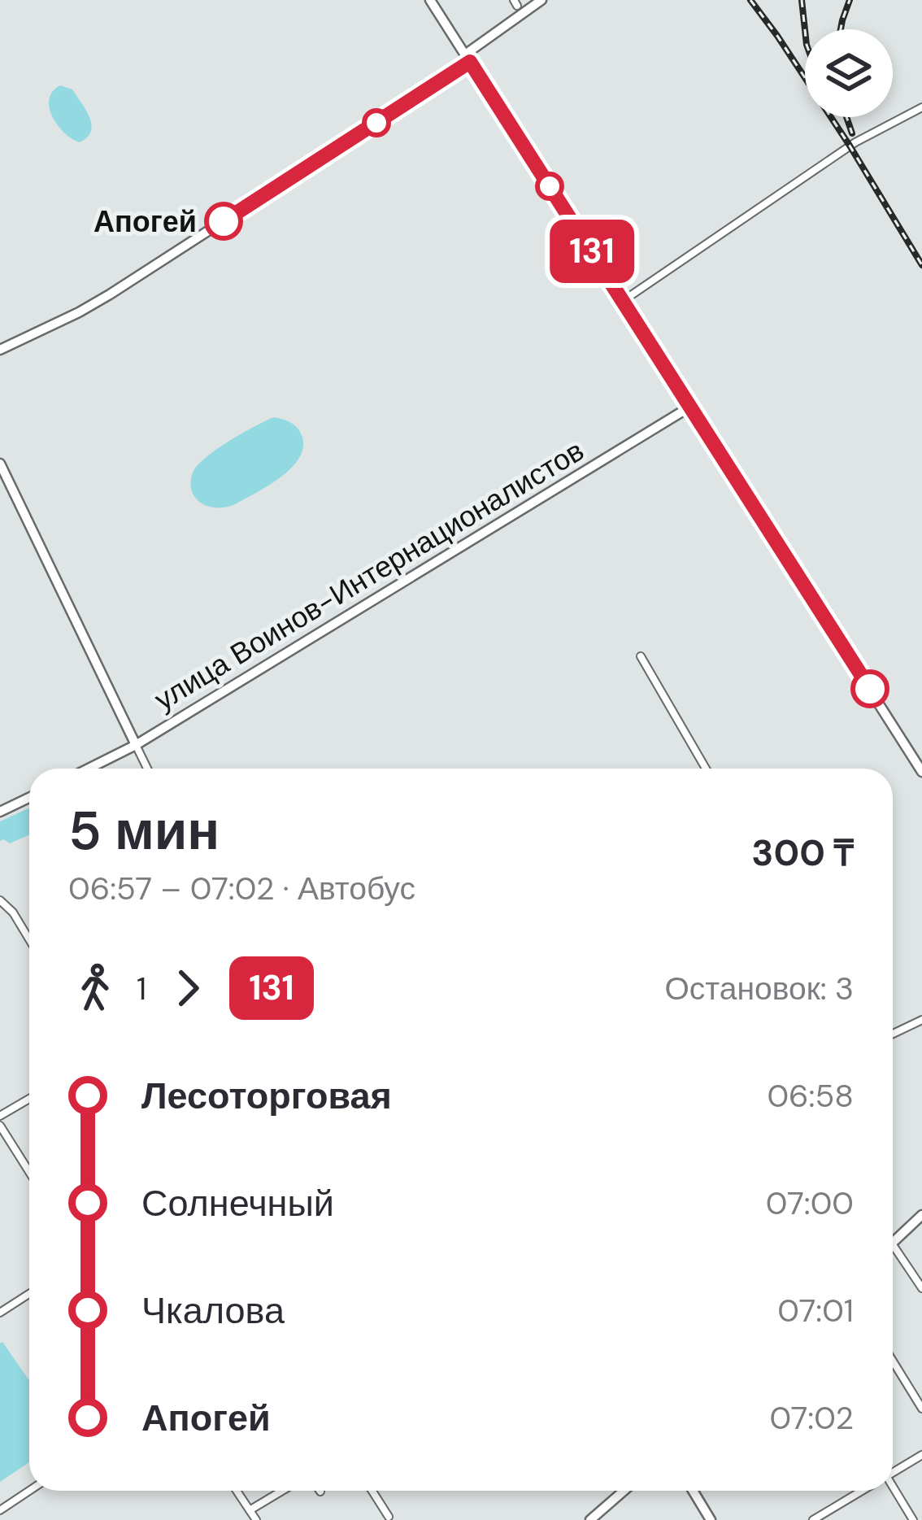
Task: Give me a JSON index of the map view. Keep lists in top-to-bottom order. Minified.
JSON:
{"streets":{"street":["улица Воинов-Интернационалистов"]},"places":["Апогей"],"lines":["bus line 131"],"page":{"on_map":"131","heading":["5 мин","06:57 – 07:02 · Автобус","300 ₸"],"legs":["1","131","Остановок: 3"],"list":[{"name":"Лесоторговая","value":"06:58"},{"name":"Солнечный","value":"07:00"},{"name":"Чкалова","value":"07:01"},{"name":"Апогей","value":"07:02"}]}}
